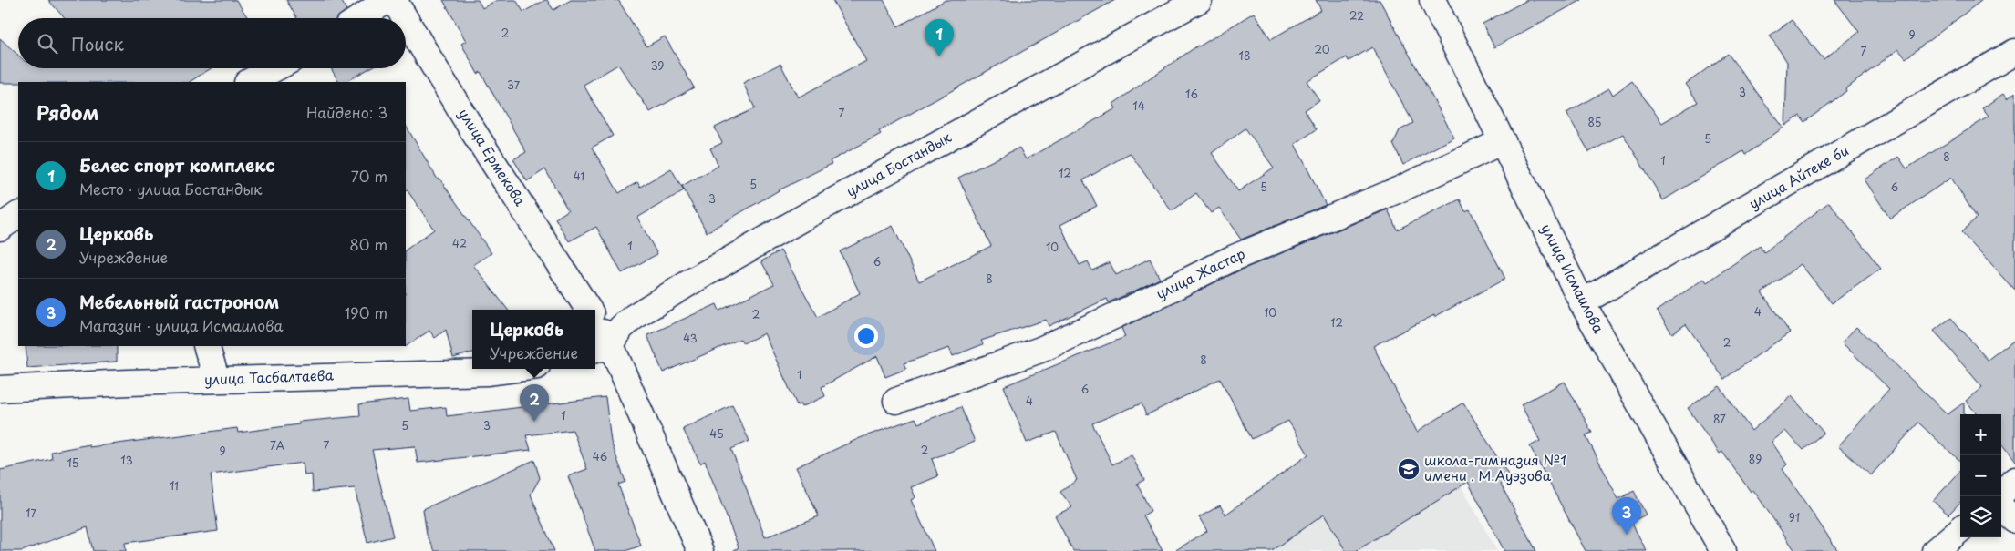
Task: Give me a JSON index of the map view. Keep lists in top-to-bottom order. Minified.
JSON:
{"streets":{"street":["улица Ермекова","улица Бостандык","улица Айтеке би","улица Жастар","улица Исмаилова","улица Тасбалтаева"]},"crossings":[["улица Ермекова","улица Бостандык"],["улица Айтеке би","улица Исмаилова"],["улица Жастар","улица Исмаилова"]],"places":{"school or university":["школа-гимназия №1 имени . М.Ауэзова"]},"house_numbers":["22","2","9","20","7","18","39","37","3","16","14","7","85","5","8","1","12","41","5","5","6","3","42","1","10","6","8","4","10","2","12","43","2","8","1","6","4","1","87","5","3","45","7А","7","2","9","46","89","13","15","11","17","91"],"page":{"search":"Поиск","pins":["1","2","3"],"heading":["Рядом","Найдено: 3"],"list":[{"mark":"1","name":"Белес спорт комплекс","note":"Место · улица Бостандык","value":"70 m"},{"mark":"2","name":"Церковь","note":"Учреждение","value":"80 m"},{"mark":"3","name":"Мебельный гастроном","note":"Магазин · улица Исмаилова","value":"190 m"}],"popup":["Церковь","Учреждение"],"map_buttons":["+","−"]}}
